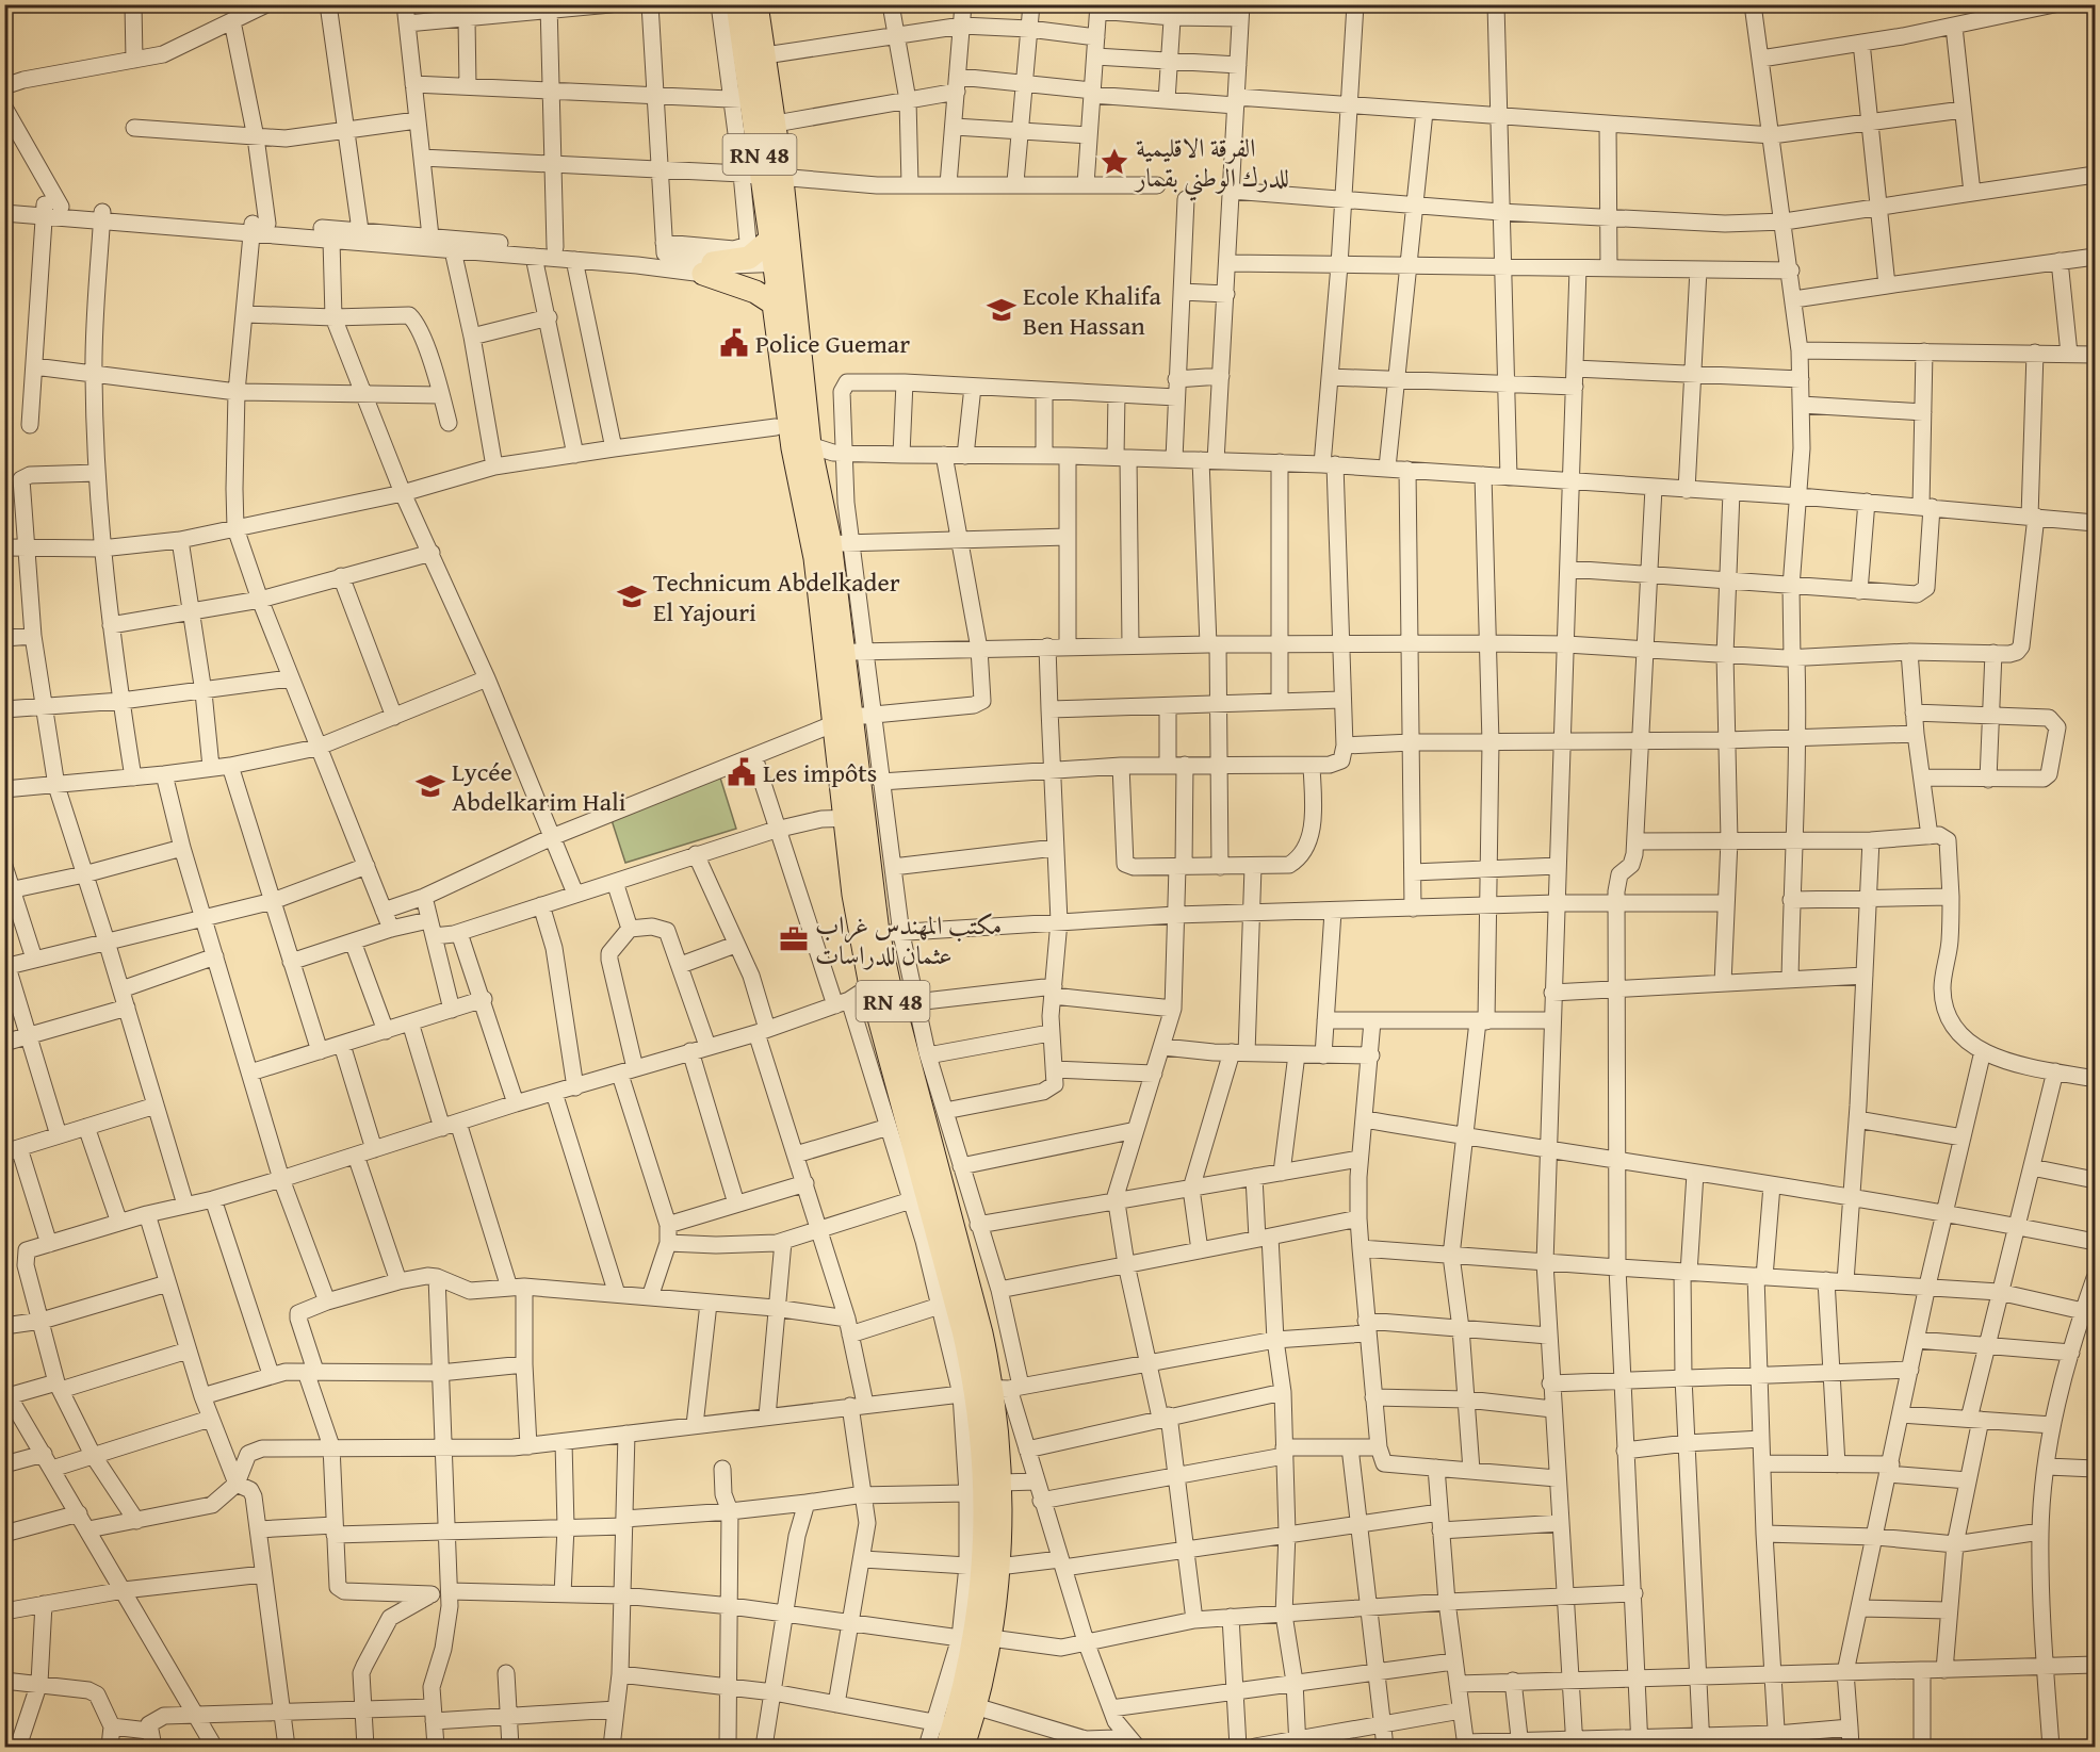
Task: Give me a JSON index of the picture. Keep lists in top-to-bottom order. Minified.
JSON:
{"streets":{"highway":["RN 48"]},"places":{"place":["الفرقة الاقليمية للدرك الوطني بقمار"],"school or university":["Ecole Khalifa Ben Hassan","Technicum Abdelkader El Yajouri","Lycée Abdelkarim Hali"],"public building":["Police Guemar","Les impôts"],"office":["مكتب المهندس غراب عثمان للدراسات"]}}
